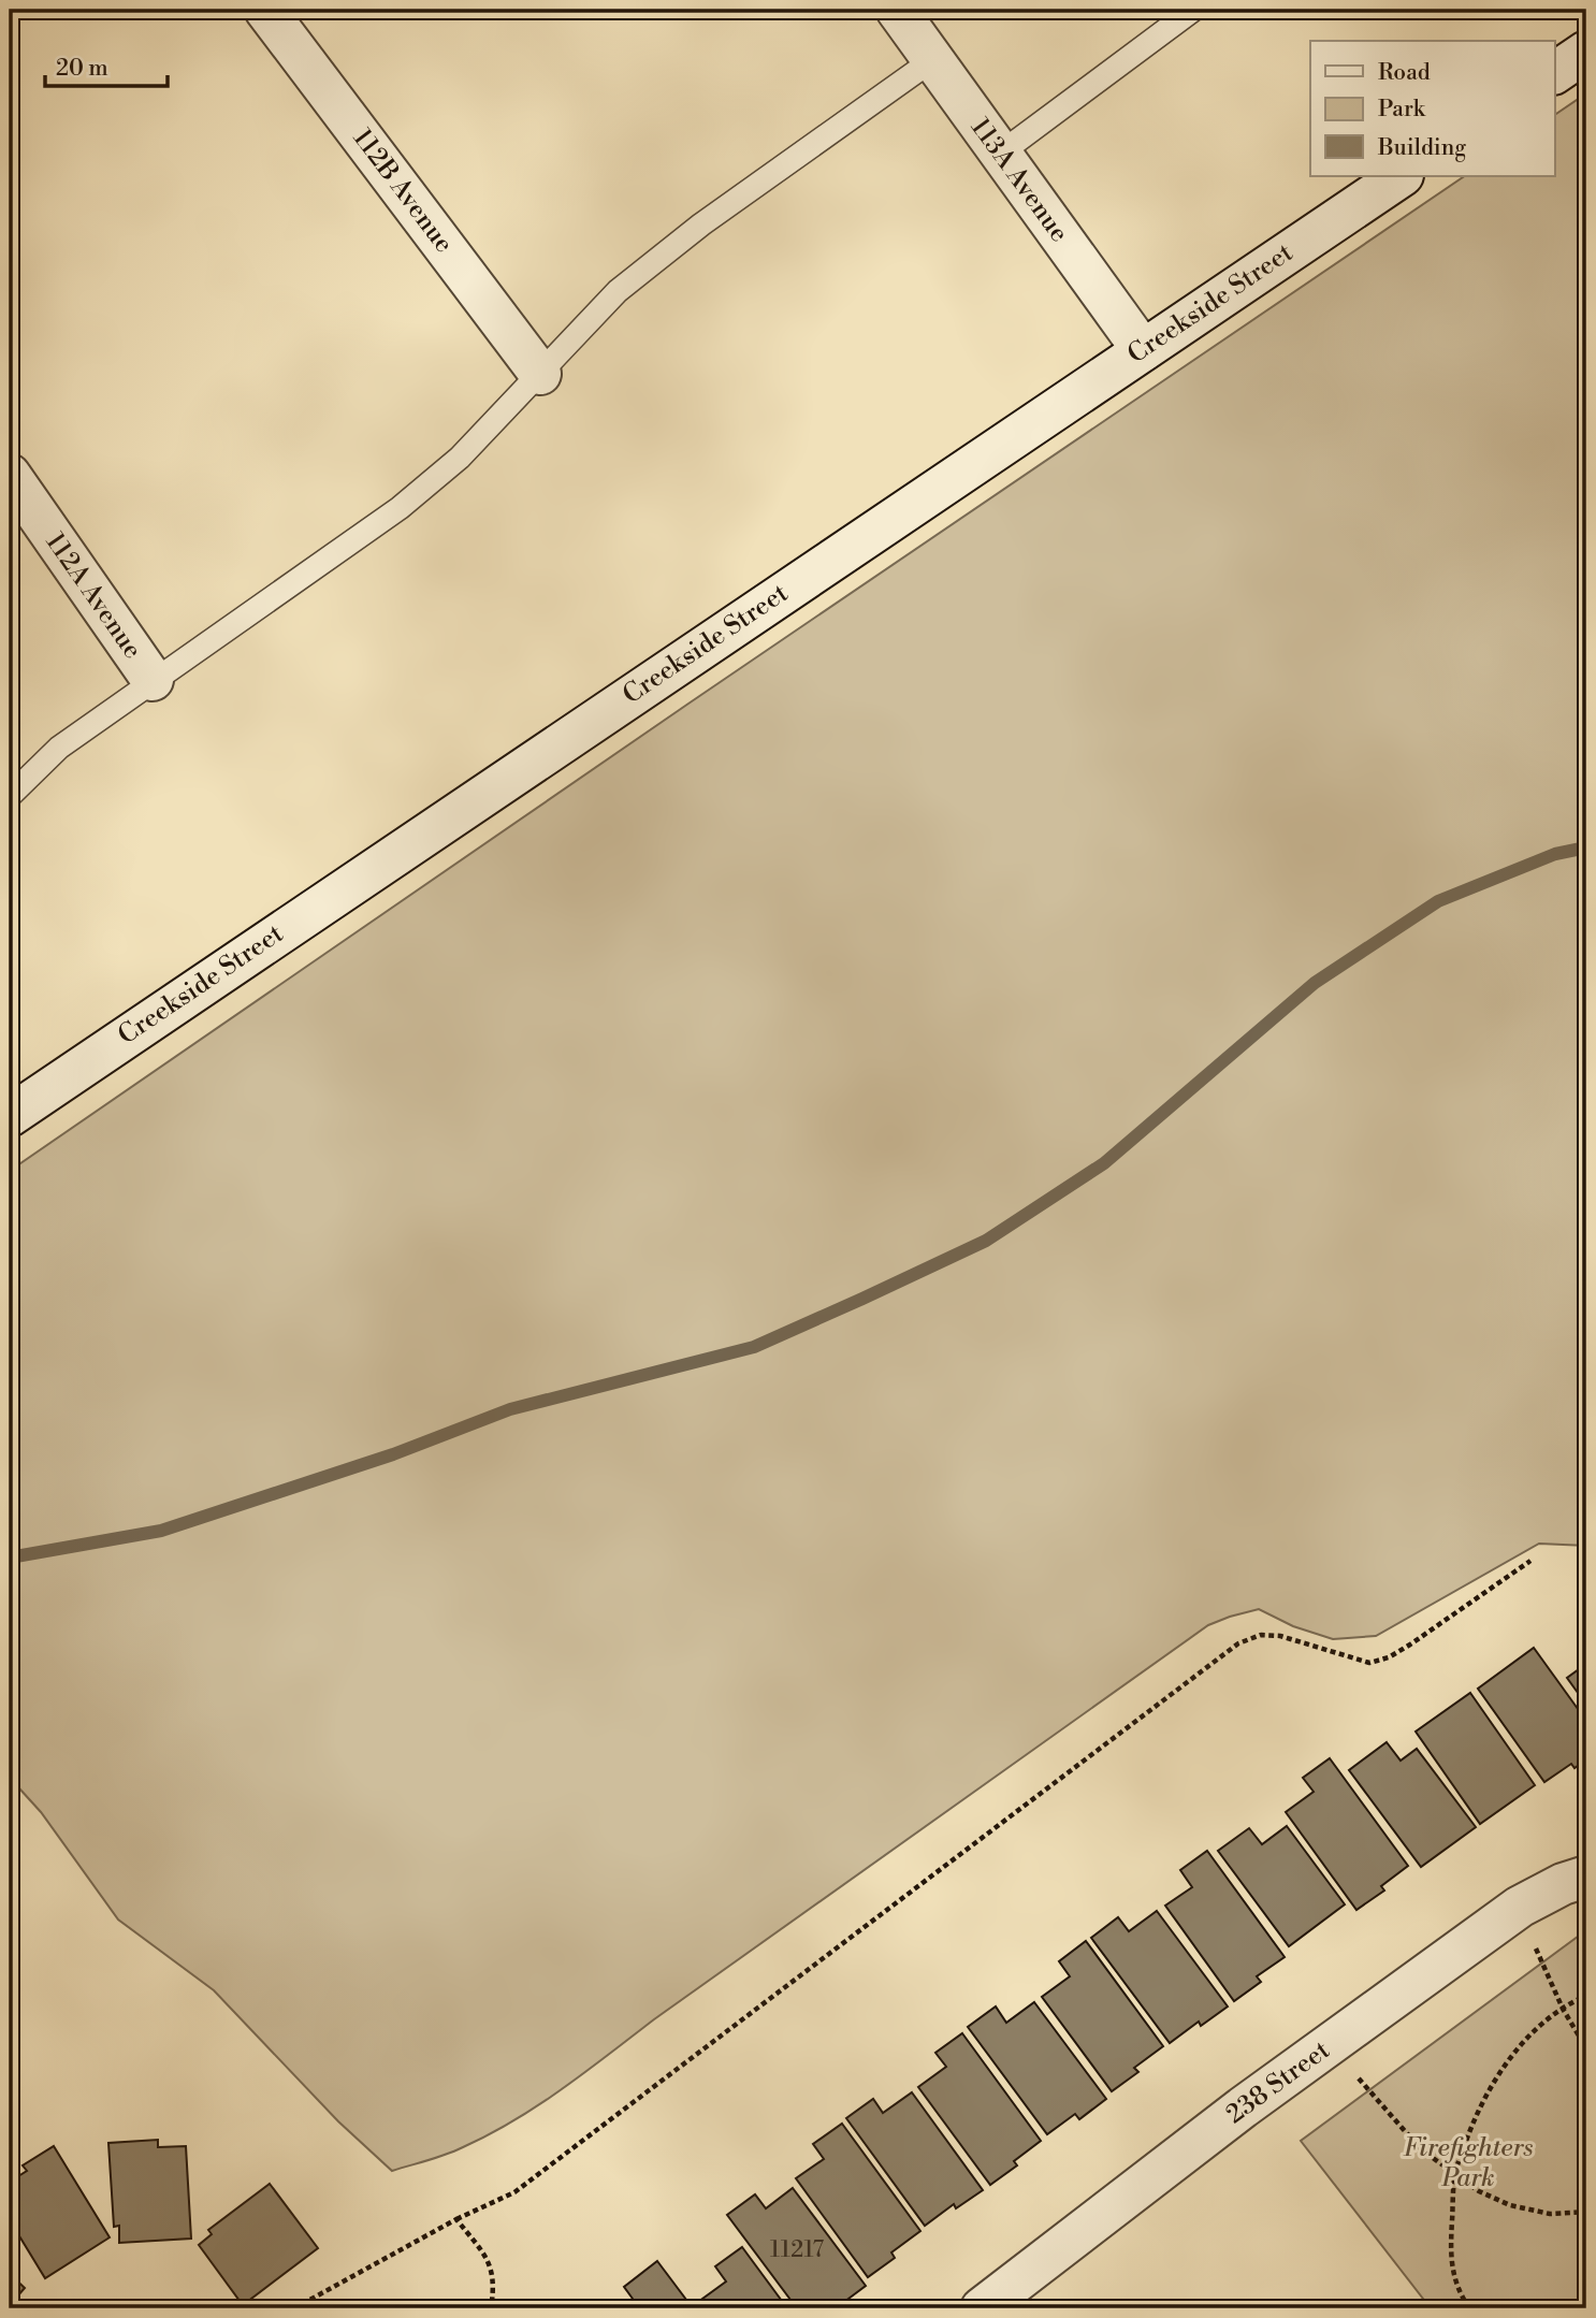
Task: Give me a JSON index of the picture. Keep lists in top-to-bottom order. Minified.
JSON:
{"streets":{"street":["113A Avenue","112B Avenue","Creekside Street","112A Avenue","238 Street"]},"crossings":[["113A Avenue","Creekside Street"]],"parks":["Firefighters Park"],"house_numbers":["11217"],"legend":["Road","Park","Building"],"scale_bar":"20 m"}
